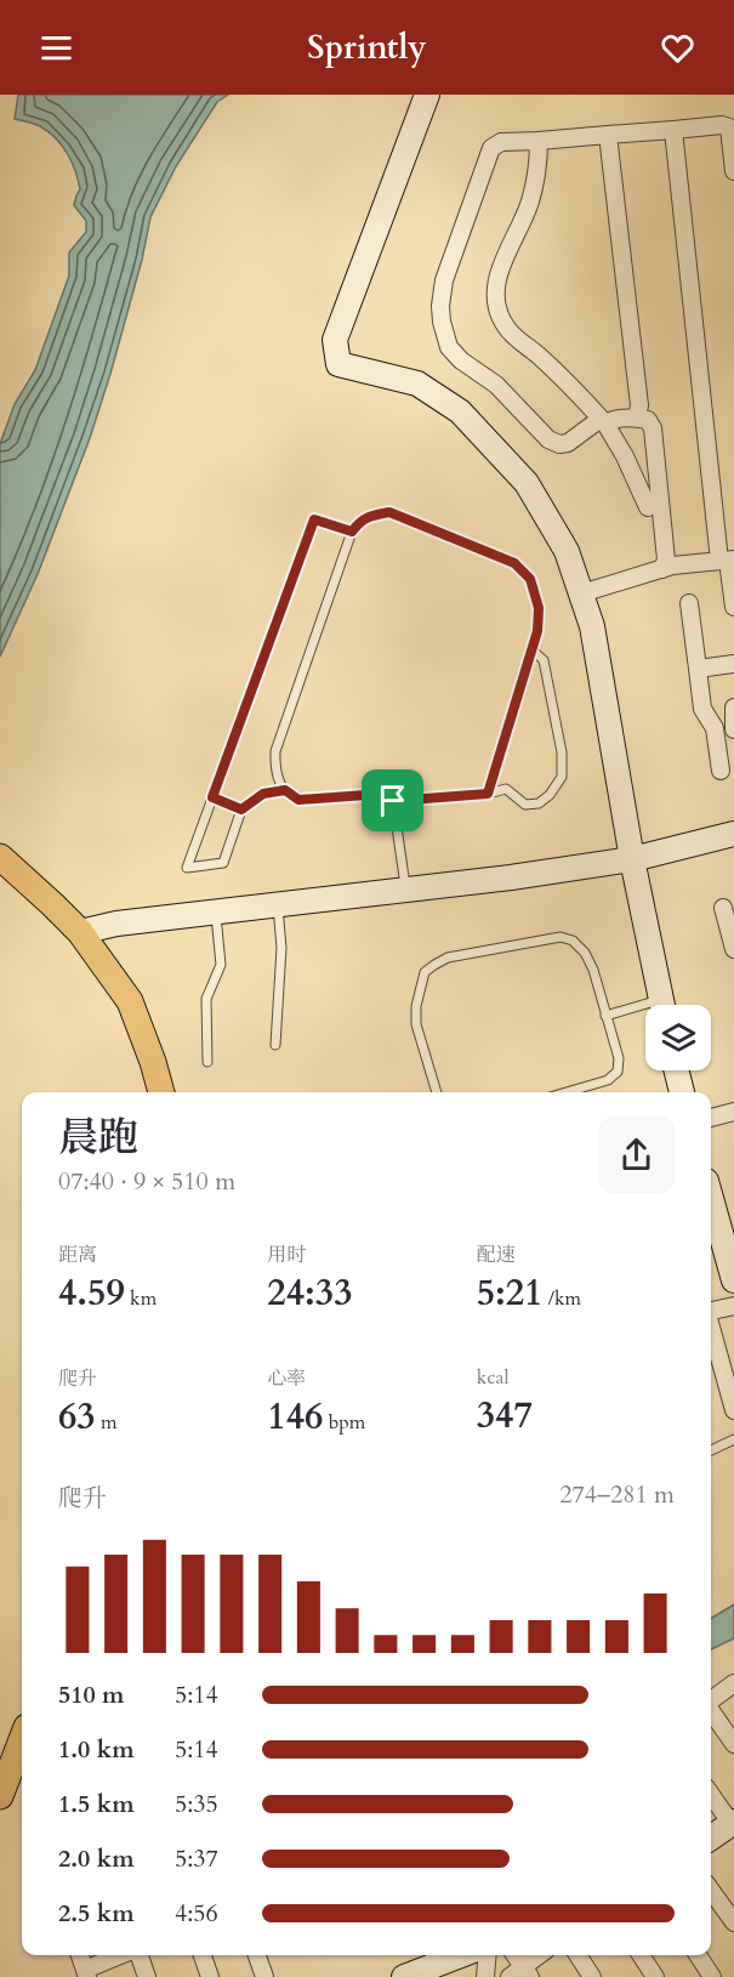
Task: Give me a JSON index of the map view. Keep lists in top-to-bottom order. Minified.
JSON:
{"page":{"header":"Sprintly","heading":["晨跑","07:40 · 9 × 510 m"],"stats":[["距离","4.59 km"],["用时","24:33"],["配速","5:21 /km"],["爬升","63 m"],["心率","146 bpm"],["kcal","347"]],"chart":["爬升","274–281 m"],"list":[{"name":"510 m","note":"5:14"},{"name":"1.0 km","note":"5:14"},{"name":"1.5 km","note":"5:35"},{"name":"2.0 km","note":"5:37"},{"name":"2.5 km","note":"4:56"}]}}
